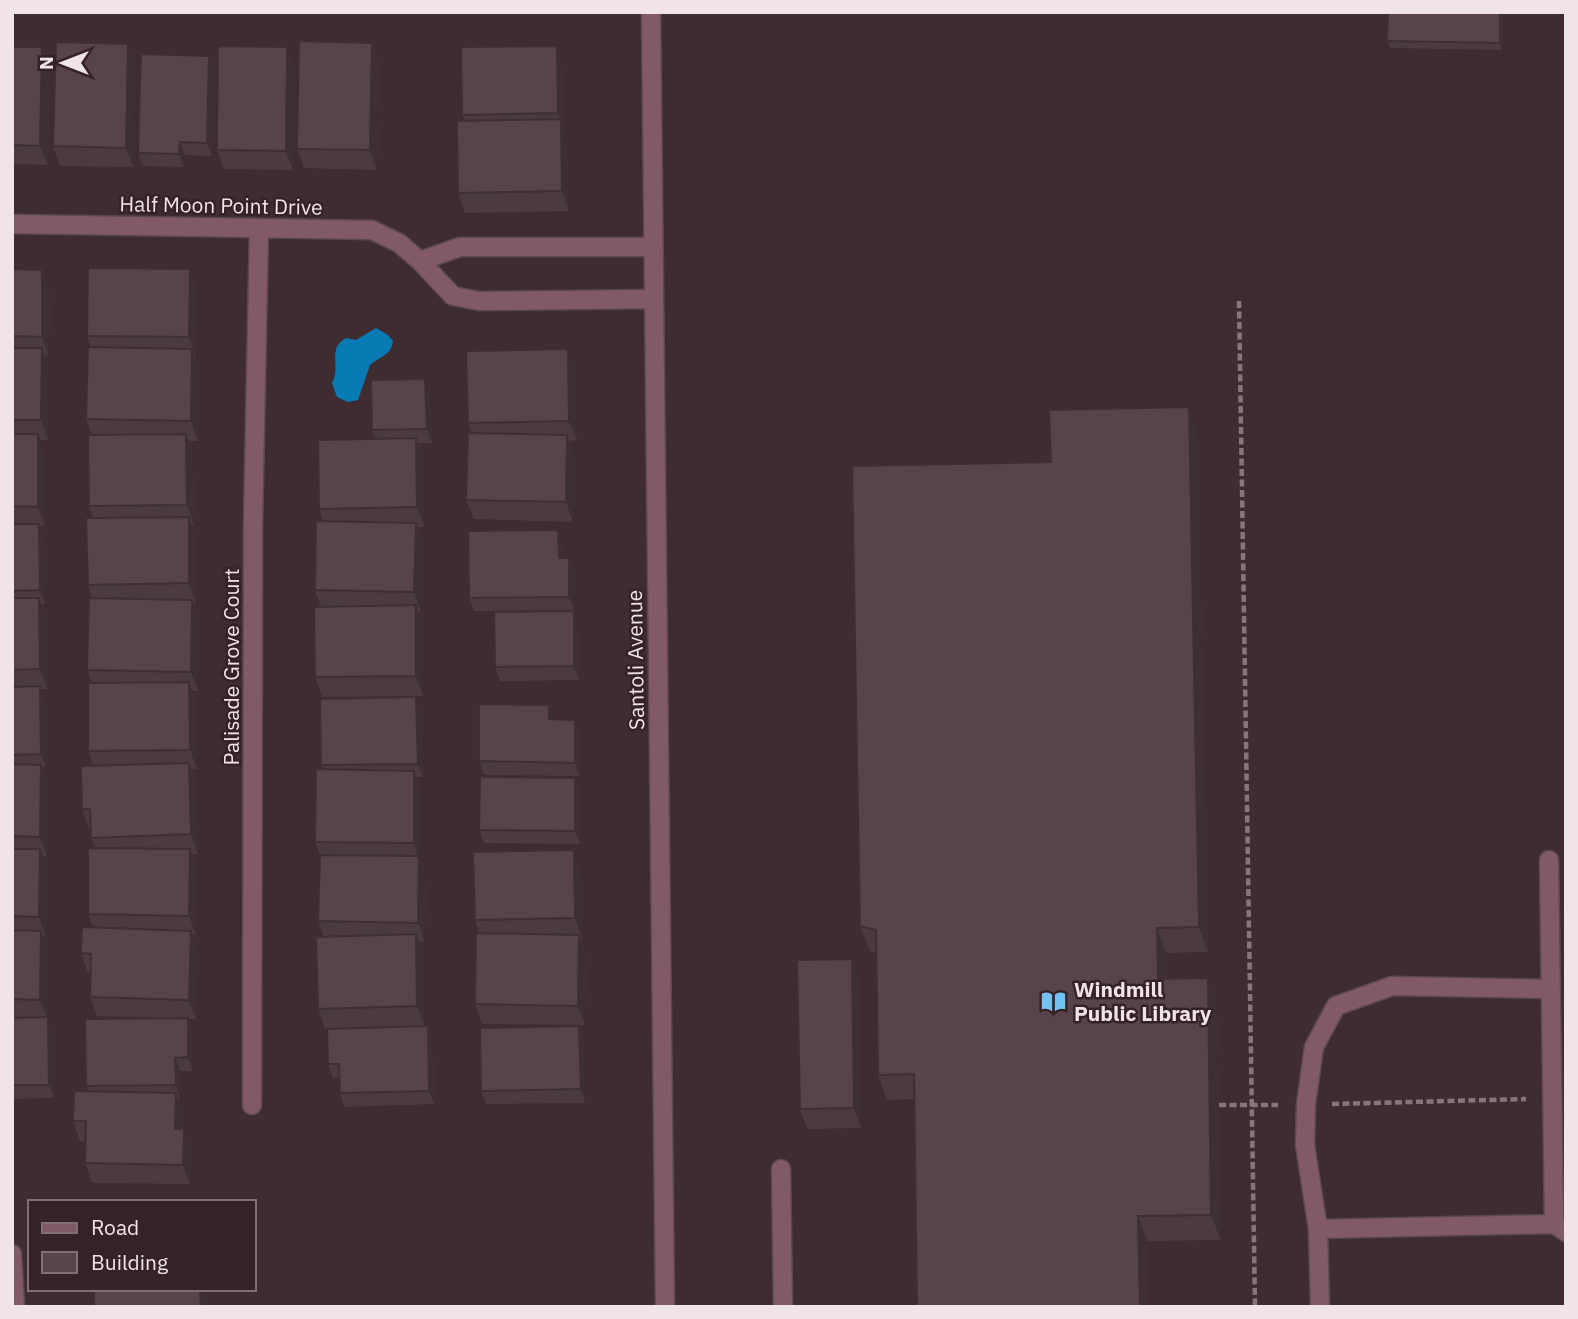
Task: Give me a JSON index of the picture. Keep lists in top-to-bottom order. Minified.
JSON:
{"streets":{"street":["Half Moon Point Drive","Santoli Avenue","Palisade Grove Court"]},"crossings":[["Half Moon Point Drive","Santoli Avenue"],["Half Moon Point Drive","Palisade Grove Court"]],"places":{"library":["Windmill Public Library"]},"legend":["Road","Building"],"north":"left"}
